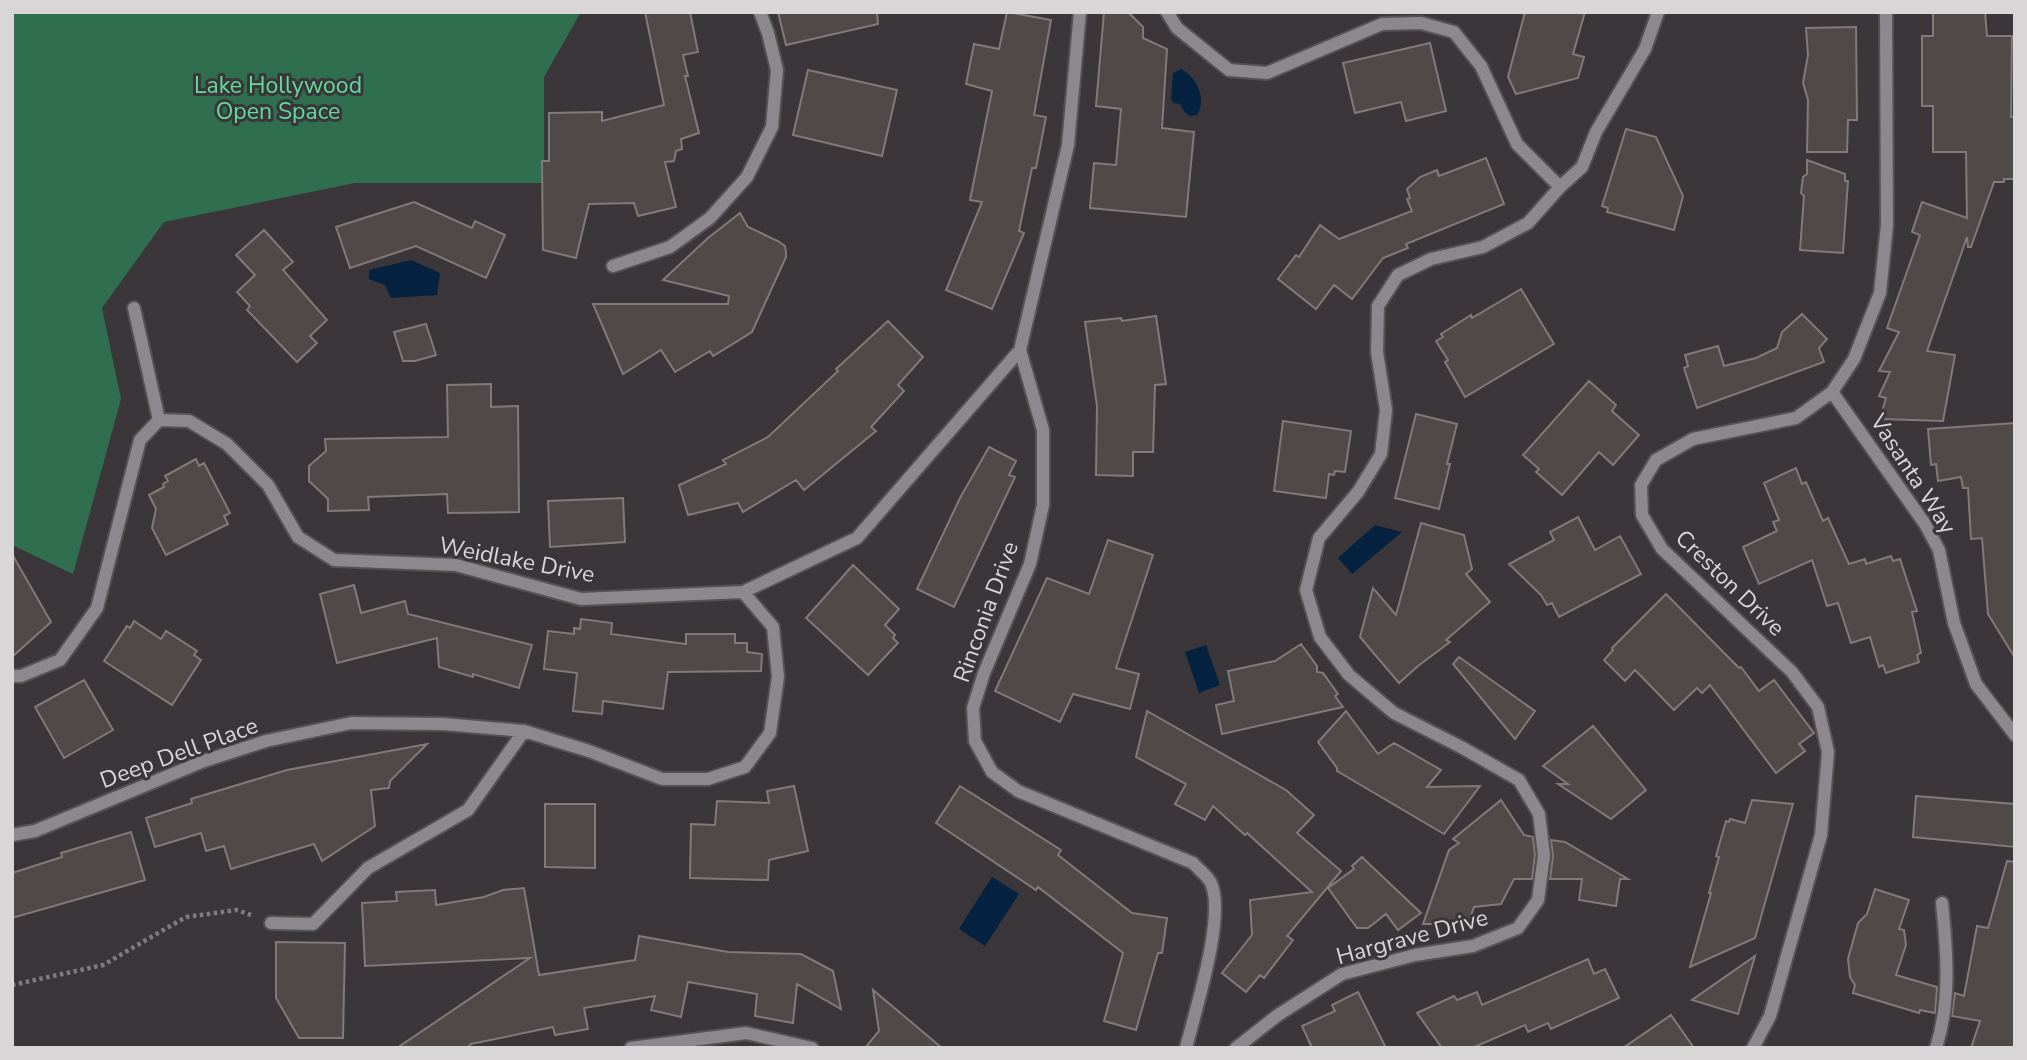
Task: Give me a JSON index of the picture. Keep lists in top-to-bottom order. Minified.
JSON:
{"streets":{"street":["Vasanta Way","Weidlake Drive","Creston Drive","Rinconia Drive","Deep Dell Place","Hargrave Drive"]},"crossings":[["Vasanta Way","Creston Drive"],["Weidlake Drive","Rinconia Drive"],["Weidlake Drive","Deep Dell Place"]],"parks":["Lake Hollywood Open Space"]}
